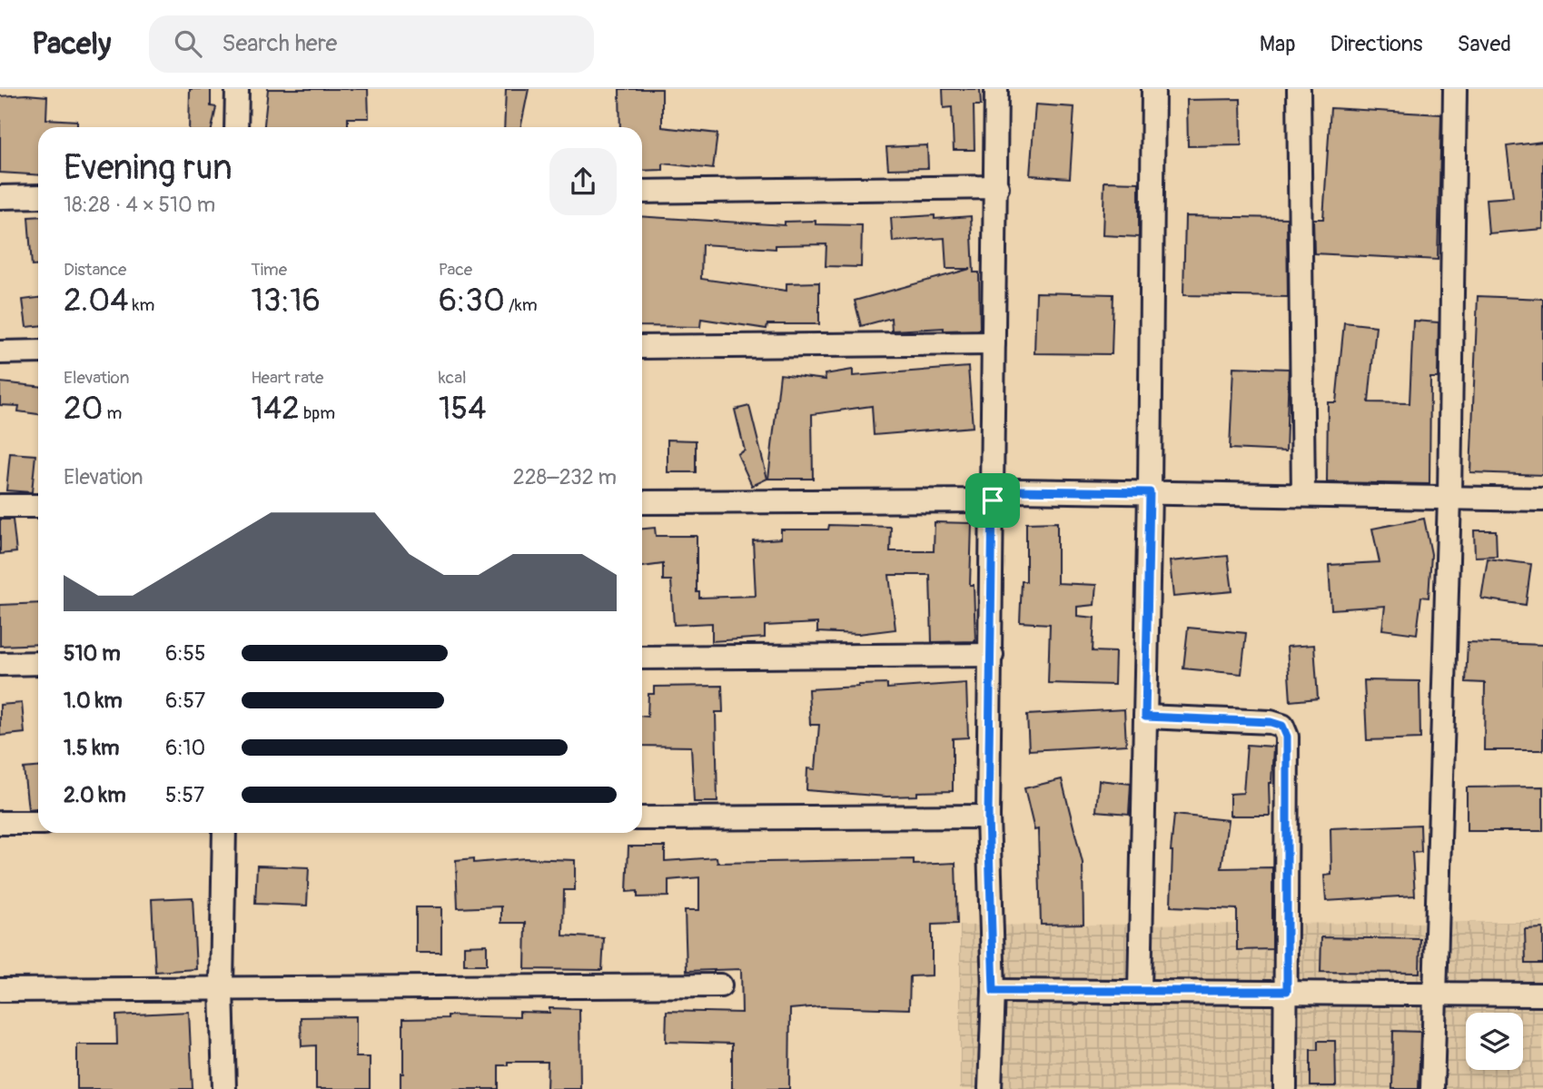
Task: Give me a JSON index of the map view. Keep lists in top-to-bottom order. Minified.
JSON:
{"page":{"header":"Pacely","search":"Search here","nav":["Map","Directions","Saved"],"heading":["Evening run","18:28 · 4 × 510 m"],"stats":[["Distance","2.04 km"],["Time","13:16"],["Pace","6:30 /km"],["Elevation","20 m"],["Heart rate","142 bpm"],["kcal","154"]],"chart":["Elevation","228–232 m"],"list":[{"name":"510 m","note":"6:55"},{"name":"1.0 km","note":"6:57"},{"name":"1.5 km","note":"6:10"},{"name":"2.0 km","note":"5:57"}]}}
